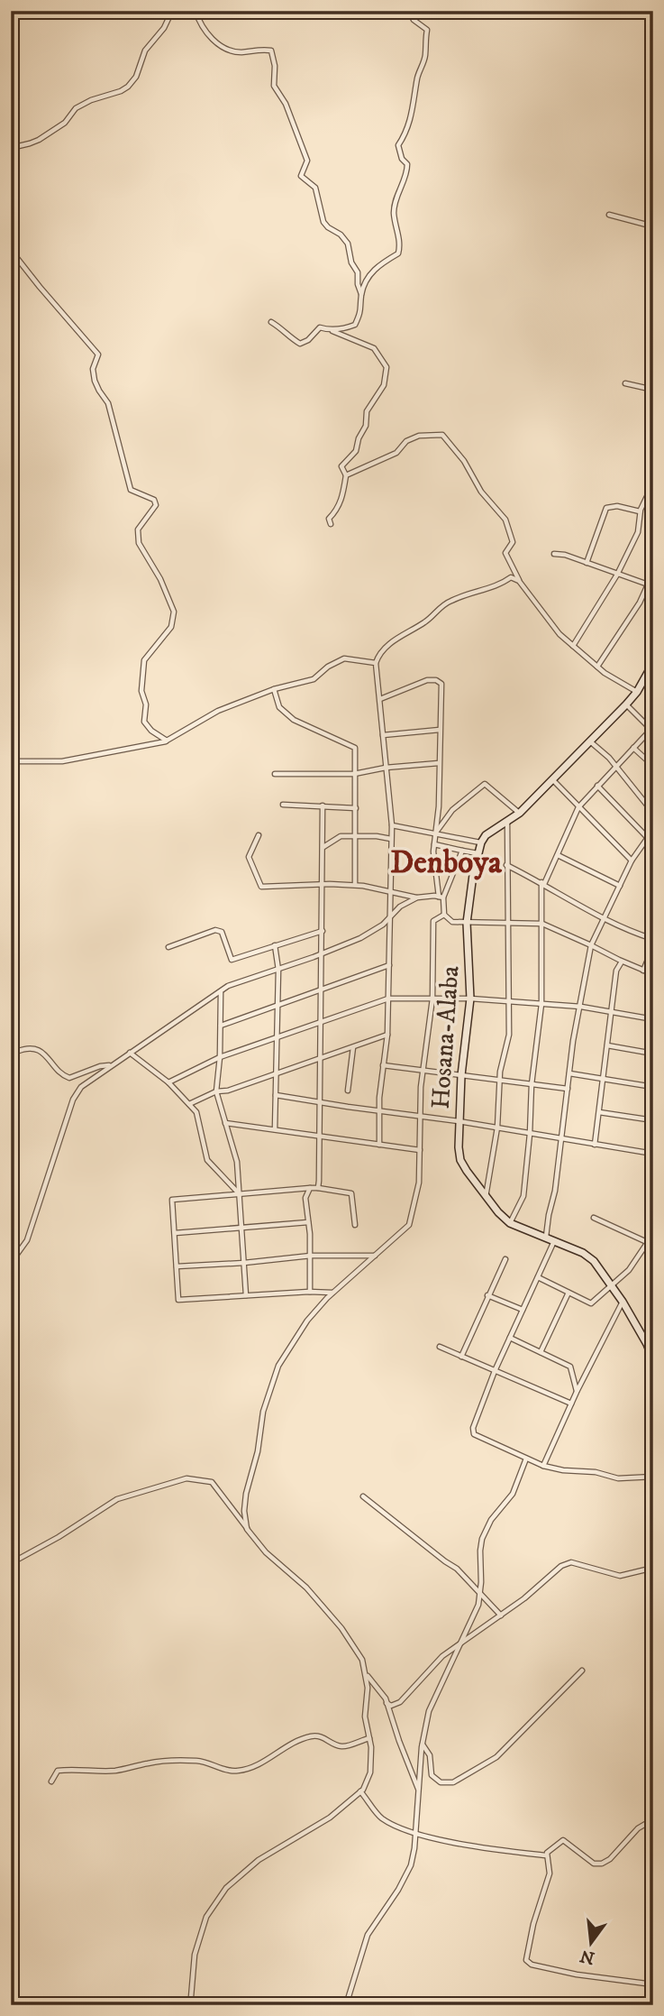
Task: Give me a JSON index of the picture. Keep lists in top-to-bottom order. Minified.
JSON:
{"streets":{"main road":["Hosana-Alaba"]},"districts":["Denboya"],"north":"bottom"}
